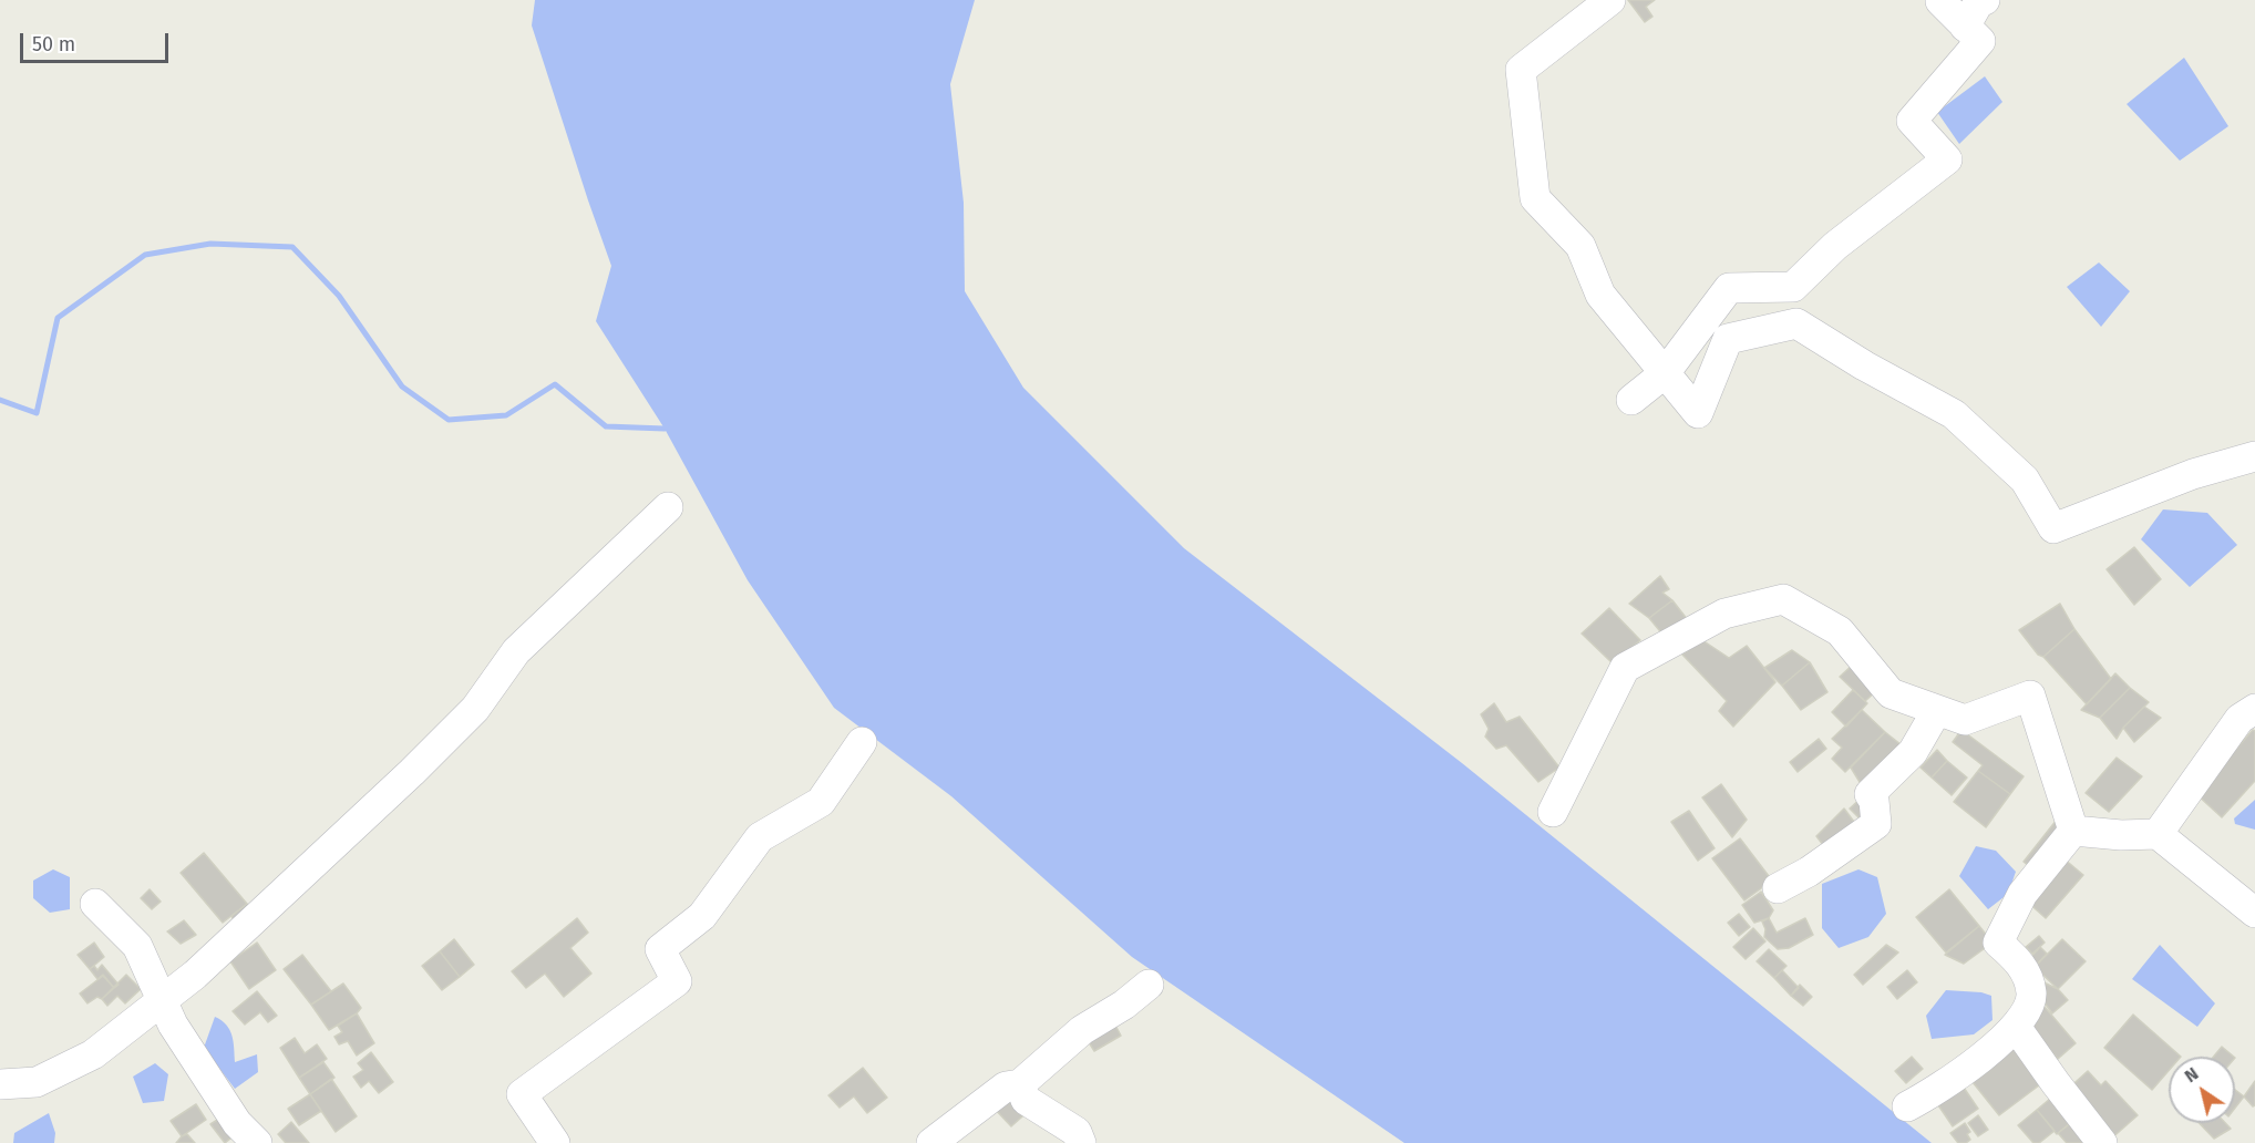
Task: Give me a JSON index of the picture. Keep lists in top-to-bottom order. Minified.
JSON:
{"scale_bar":"50 m","north":"top left"}
